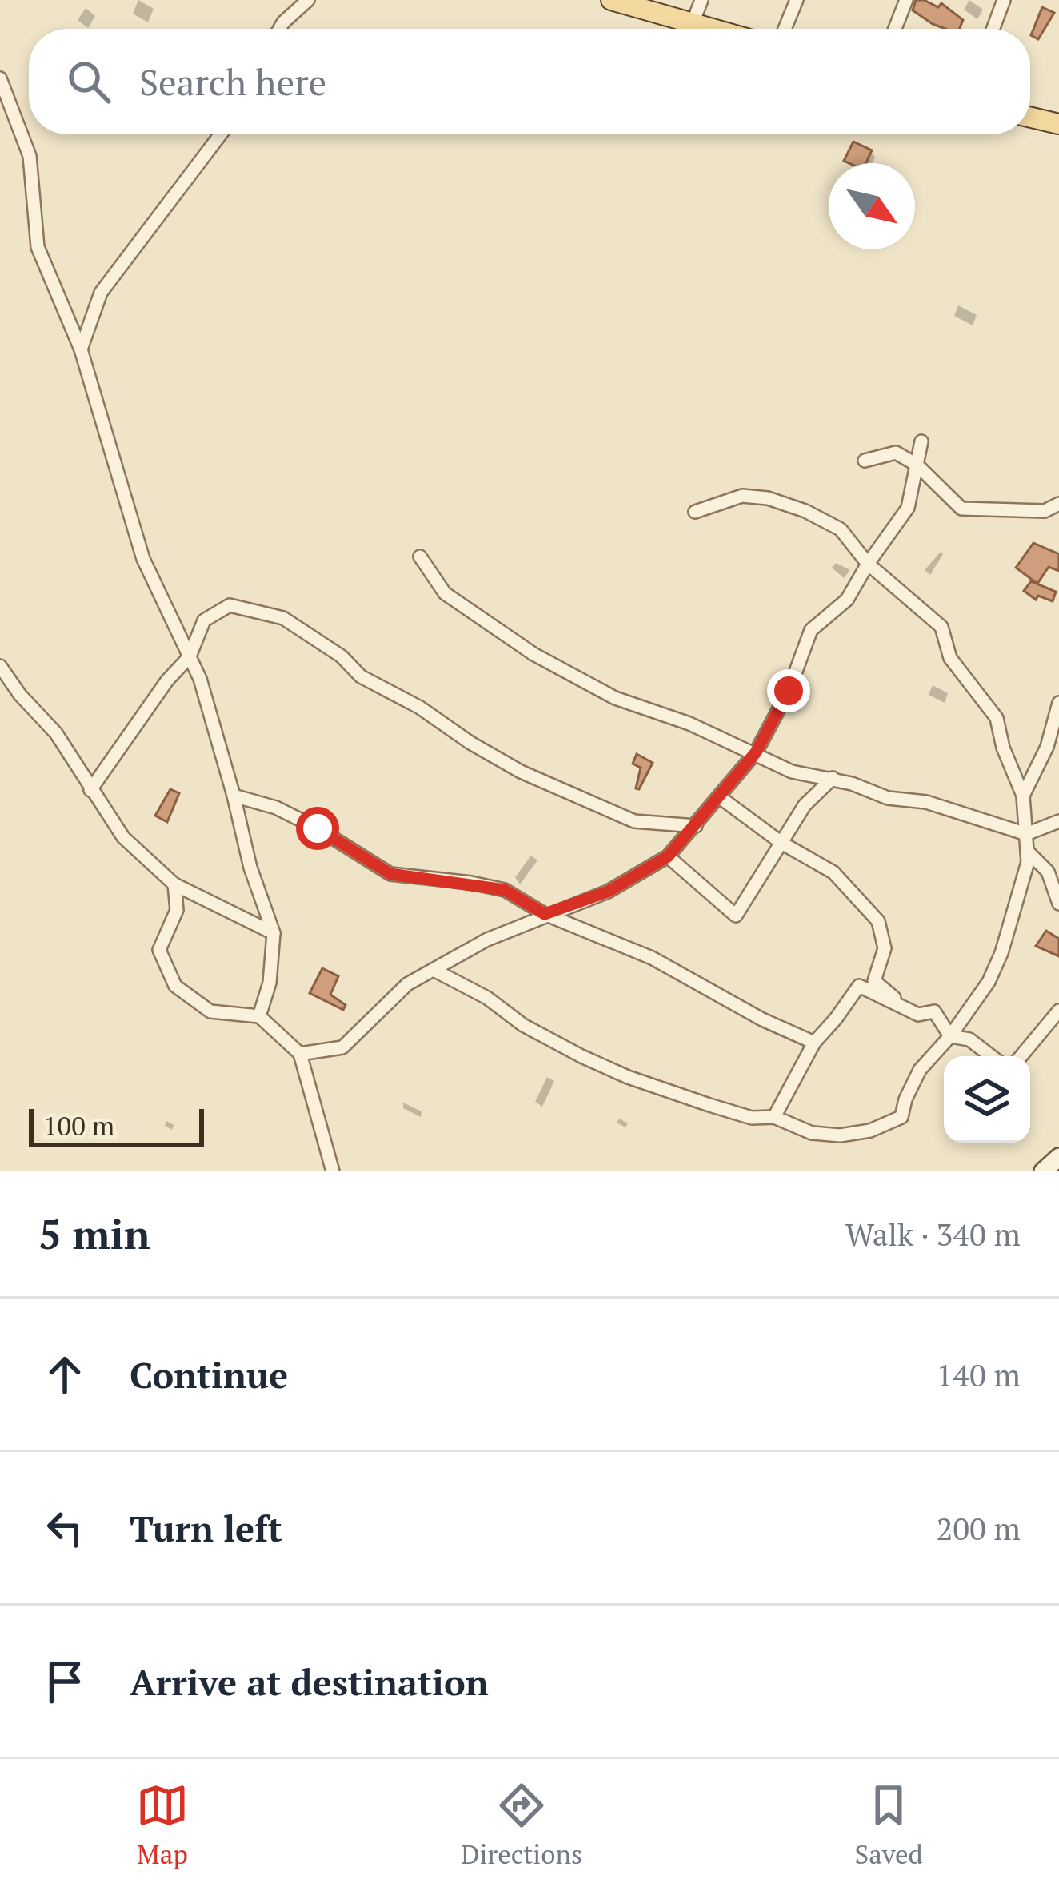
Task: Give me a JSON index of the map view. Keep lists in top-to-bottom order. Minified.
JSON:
{"scale_bar":"100 m","north":"bottom right","page":{"search":"Search here","scale":"100 m","heading":["5 min","Walk · 340 m"],"list":[["Continue","140 m"],["Turn left","200 m"],"Arrive at destination"],"nav":["Map","Directions","Saved"]}}
